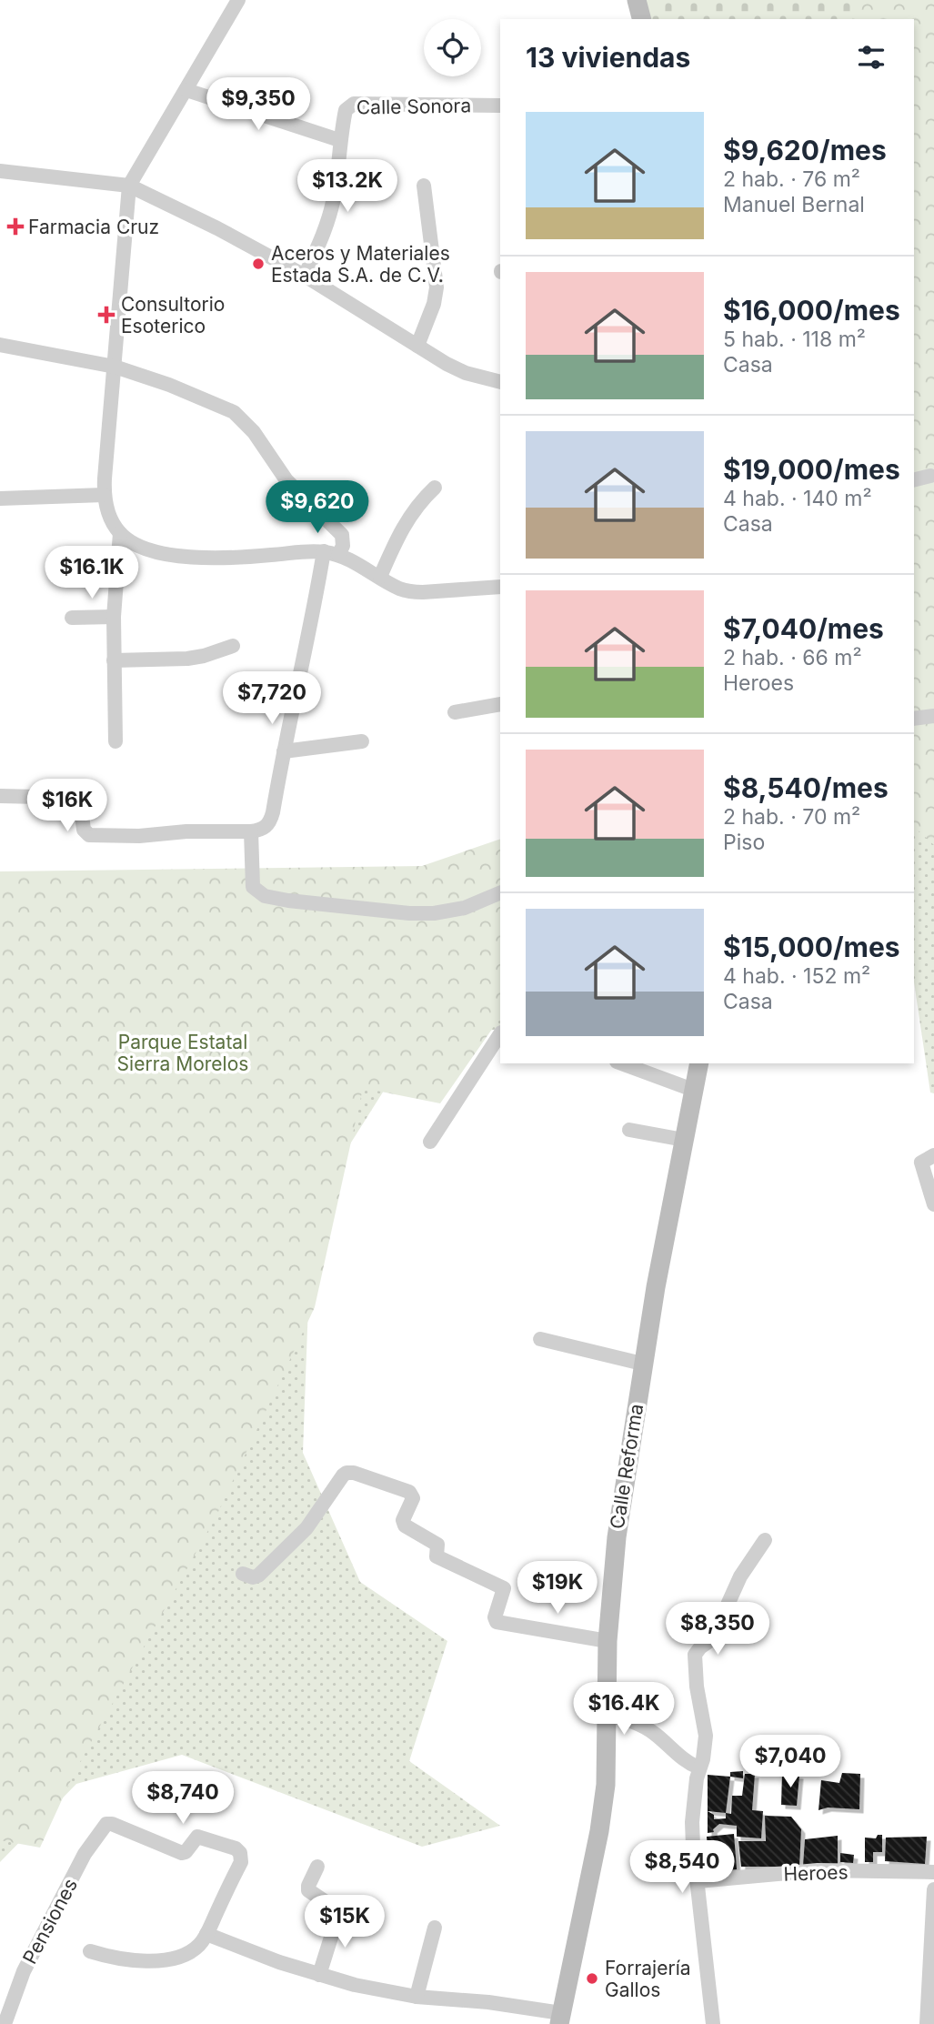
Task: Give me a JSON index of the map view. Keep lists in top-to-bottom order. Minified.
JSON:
{"streets":{"street":["Calle Sonora","Calle Reforma","Heroes","Pensiones"]},"parks":["Parque Estatal Sierra Morelos"],"places":{"health":["Farmacia Cruz","Consultorio Esoterico"],"other":["Aceros y Materiales Estada S.A. de C.V.","Forrajería Gallos"]},"page":{"heading":"13 viviendas","price":["$9,350","$13.2K","$9,620","$16.1K","$7,720","$16K","$19K","$8,350","$16.4K","$7,040","$8,740","$8,540","$15K"],"list":[{"name":"$9,620/mes","note":"2 hab. · 76 m² · Manuel Bernal"},{"name":"$16,000/mes","note":"5 hab. · 118 m² · Casa"},{"name":"$19,000/mes","note":"4 hab. · 140 m² · Casa"},{"name":"$7,040/mes","note":"2 hab. · 66 m² · Heroes"},{"name":"$8,540/mes","note":"2 hab. · 70 m² · Piso"},{"name":"$15,000/mes","note":"4 hab. · 152 m² · Casa"}]}}
